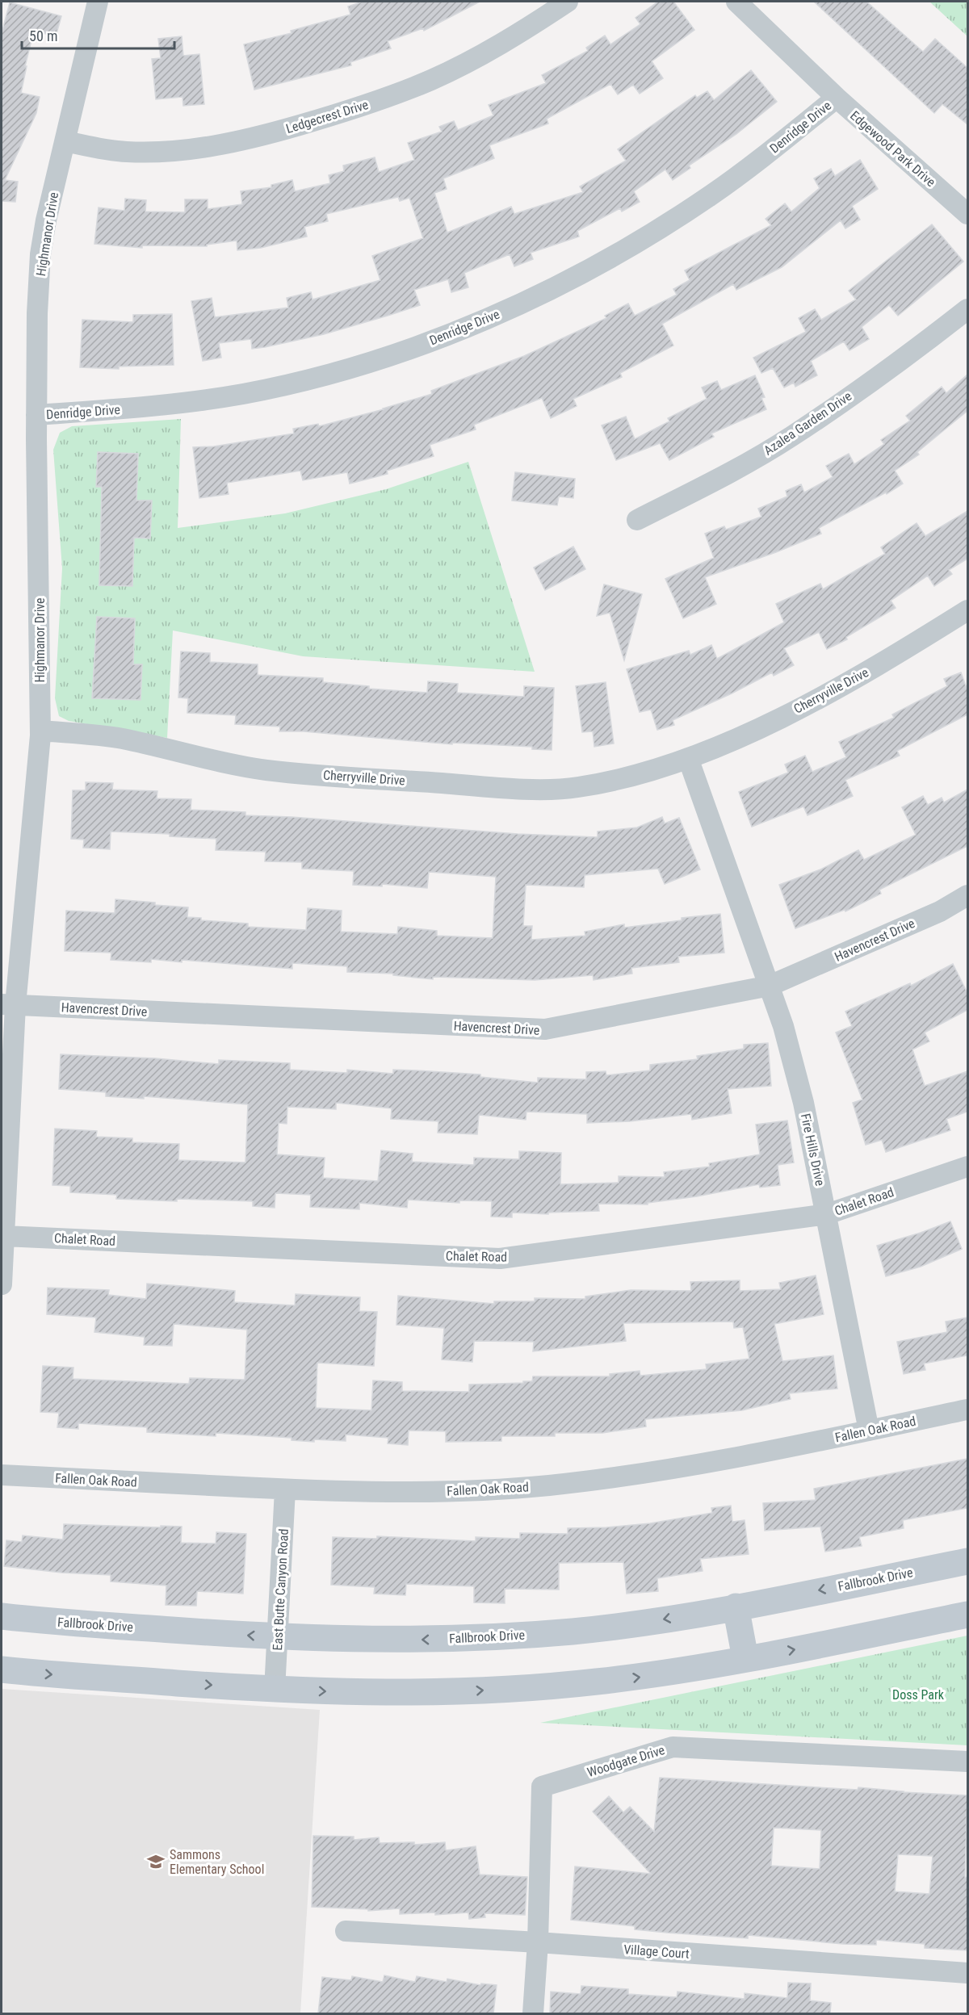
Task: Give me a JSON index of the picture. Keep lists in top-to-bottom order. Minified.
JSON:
{"streets":{"main road":["Fallbrook Drive"],"street":["Ledgecrest Drive","Denridge Drive","Edgewood Park Drive","Highmanor Drive","Azalea Garden Drive","Cherryville Drive","Havencrest Drive","Fire Hills Drive","Chalet Road","Fallen Oak Road","East Butte Canyon Road","Woodgate Drive","Village Court"]},"crossings":[["Ledgecrest Drive","Highmanor Drive"],["Denridge Drive","Edgewood Park Drive"],["Denridge Drive","Highmanor Drive"],["Highmanor Drive","Cherryville Drive"],["Highmanor Drive","Havencrest Drive"],["Highmanor Drive","Chalet Road"],["Havencrest Drive","Fire Hills Drive"],["Fire Hills Drive","Chalet Road"],["Fire Hills Drive","Fallen Oak Road"],["Fallen Oak Road","East Butte Canyon Road"],["Fallbrook Drive","East Butte Canyon Road"],["Woodgate Drive","Village Court"]],"parks":["Doss Park"],"places":{"school or university":["Sammons Elementary School"]},"scale_bar":"50 m"}
